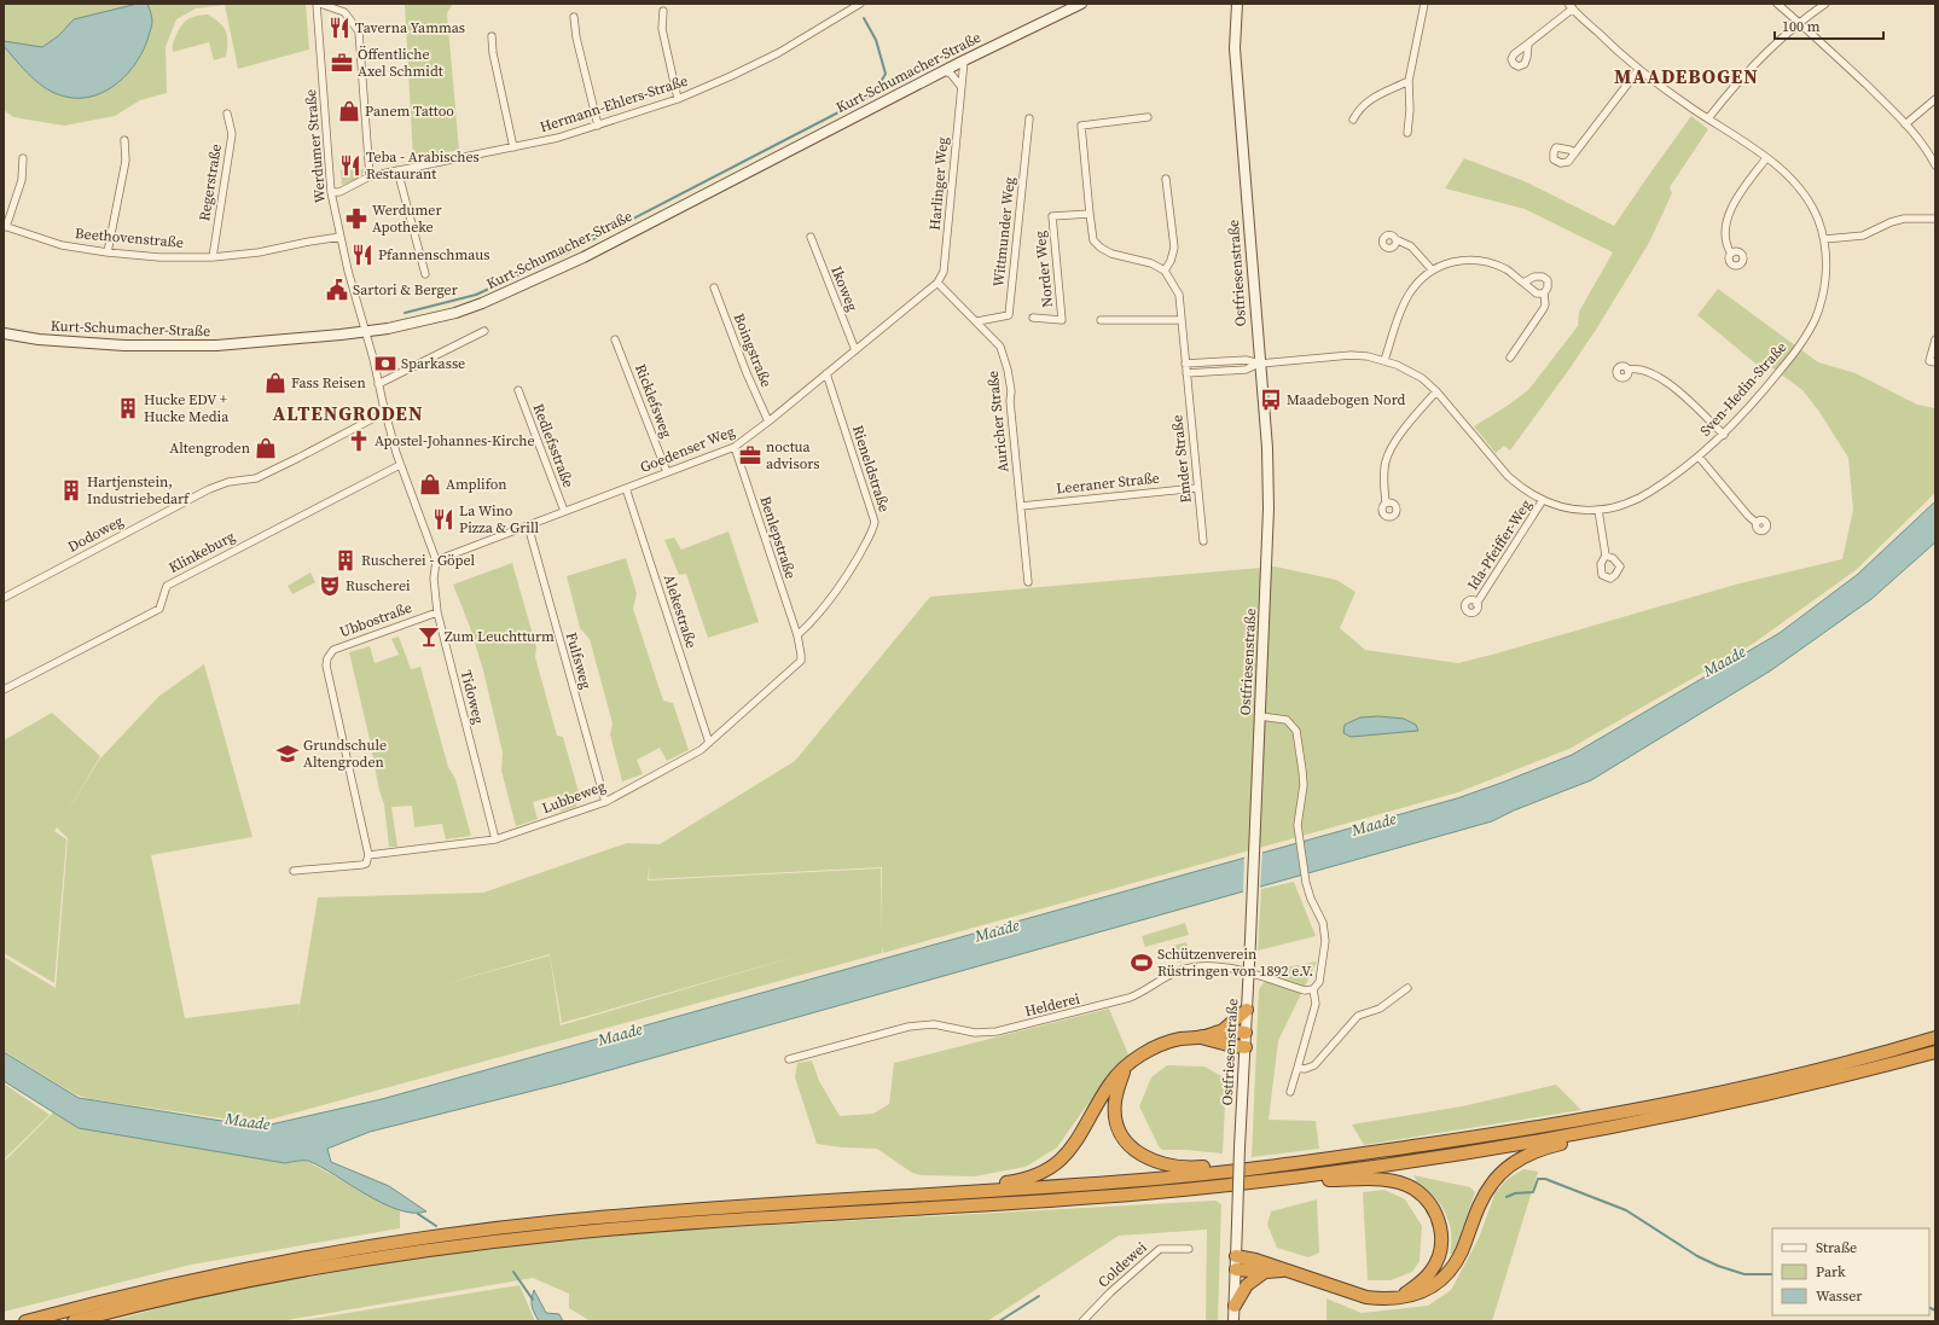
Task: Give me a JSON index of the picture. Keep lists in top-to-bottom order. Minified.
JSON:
{"streets":{"main road":["Kurt-Schumacher-Straße","Ostfriesenstraße"],"street":["Hermann-Ehlers-Straße","Werdumer Straße","Regerstraße","Harlinger Weg","Wittmunder Weg","Beethovenstraße","Norder Weg","Ikoweg","Boingstraße","Sven-Hedin-Straße","Ricklefsweg","Auricher Straße","Redlefsstraße","Goedenser Weg","Emder Straße","Rieneldstraße","Leeraner Straße","Dodoweg","Benlepstraße","Ida-Pfeiffer-Weg","Klinkeburg","Alekestraße","Ubbostraße","Fulfsweg","Tidoweg","Lubbeweg","Helderei","Coldewei"]},"crossings":[["Kurt-Schumacher-Straße","Werdumer Straße"],["Kurt-Schumacher-Straße","Harlinger Weg"],["Hermann-Ehlers-Straße","Werdumer Straße"],["Werdumer Straße","Beethovenstraße"],["Werdumer Straße","Goedenser Weg"],["Werdumer Straße","Dodoweg"],["Werdumer Straße","Klinkeburg"],["Werdumer Straße","Tidoweg"],["Regerstraße","Beethovenstraße"],["Harlinger Weg","Auricher Straße"],["Harlinger Weg","Goedenser Weg"],["Wittmunder Weg","Auricher Straße"],["Ostfriesenstraße","Sven-Hedin-Straße"],["Ikoweg","Goedenser Weg"],["Boingstraße","Goedenser Weg"],["Sven-Hedin-Straße","Ida-Pfeiffer-Weg"],["Ricklefsweg","Goedenser Weg"],["Auricher Straße","Goedenser Weg"],["Auricher Straße","Leeraner Straße"],["Redlefsstraße","Goedenser Weg"],["Goedenser Weg","Rieneldstraße"],["Goedenser Weg","Benlepstraße"],["Goedenser Weg","Alekestraße"],["Goedenser Weg","Fulfsweg"],["Goedenser Weg","Tidoweg"],["Emder Straße","Leeraner Straße"],["Rieneldstraße","Benlepstraße"],["Rieneldstraße","Lubbeweg"],["Benlepstraße","Lubbeweg"],["Alekestraße","Lubbeweg"],["Ubbostraße","Tidoweg"],["Ubbostraße","Lubbeweg"],["Fulfsweg","Lubbeweg"],["Tidoweg","Lubbeweg"]],"districts":["MAADEBOGEN","ALTENGRODEN"],"water":["Maade"],"places":{"restaurant":["Taverna Yammas","Teba - Arabisches Restaurant","Pfannenschmaus","La Wino Pizza & Grill"],"office":["Öffentliche Axel Schmidt","noctua advisors"],"shop":["Panem Tattoo","Fass Reisen","Altengroden","Amplifon"],"pharmacy":["Werdumer Apotheke"],"public building":["Sartori & Berger"],"bank":["Sparkasse"],"bus stop":["Maadebogen Nord"],"building":["Hucke EDV + Hucke Media","Hartjenstein, Industriebedarf","Ruscherei - Göpel"],"church":["Apostel-Johannes-Kirche"],"theatre":["Ruscherei"],"bar":["Zum Leuchtturm"],"school or university":["Grundschule Altengroden"],"sports":["Schützenverein Rüstringen von 1892 e.V."]},"legend":["Straße","Park","Wasser"],"scale_bar":"100 m"}
